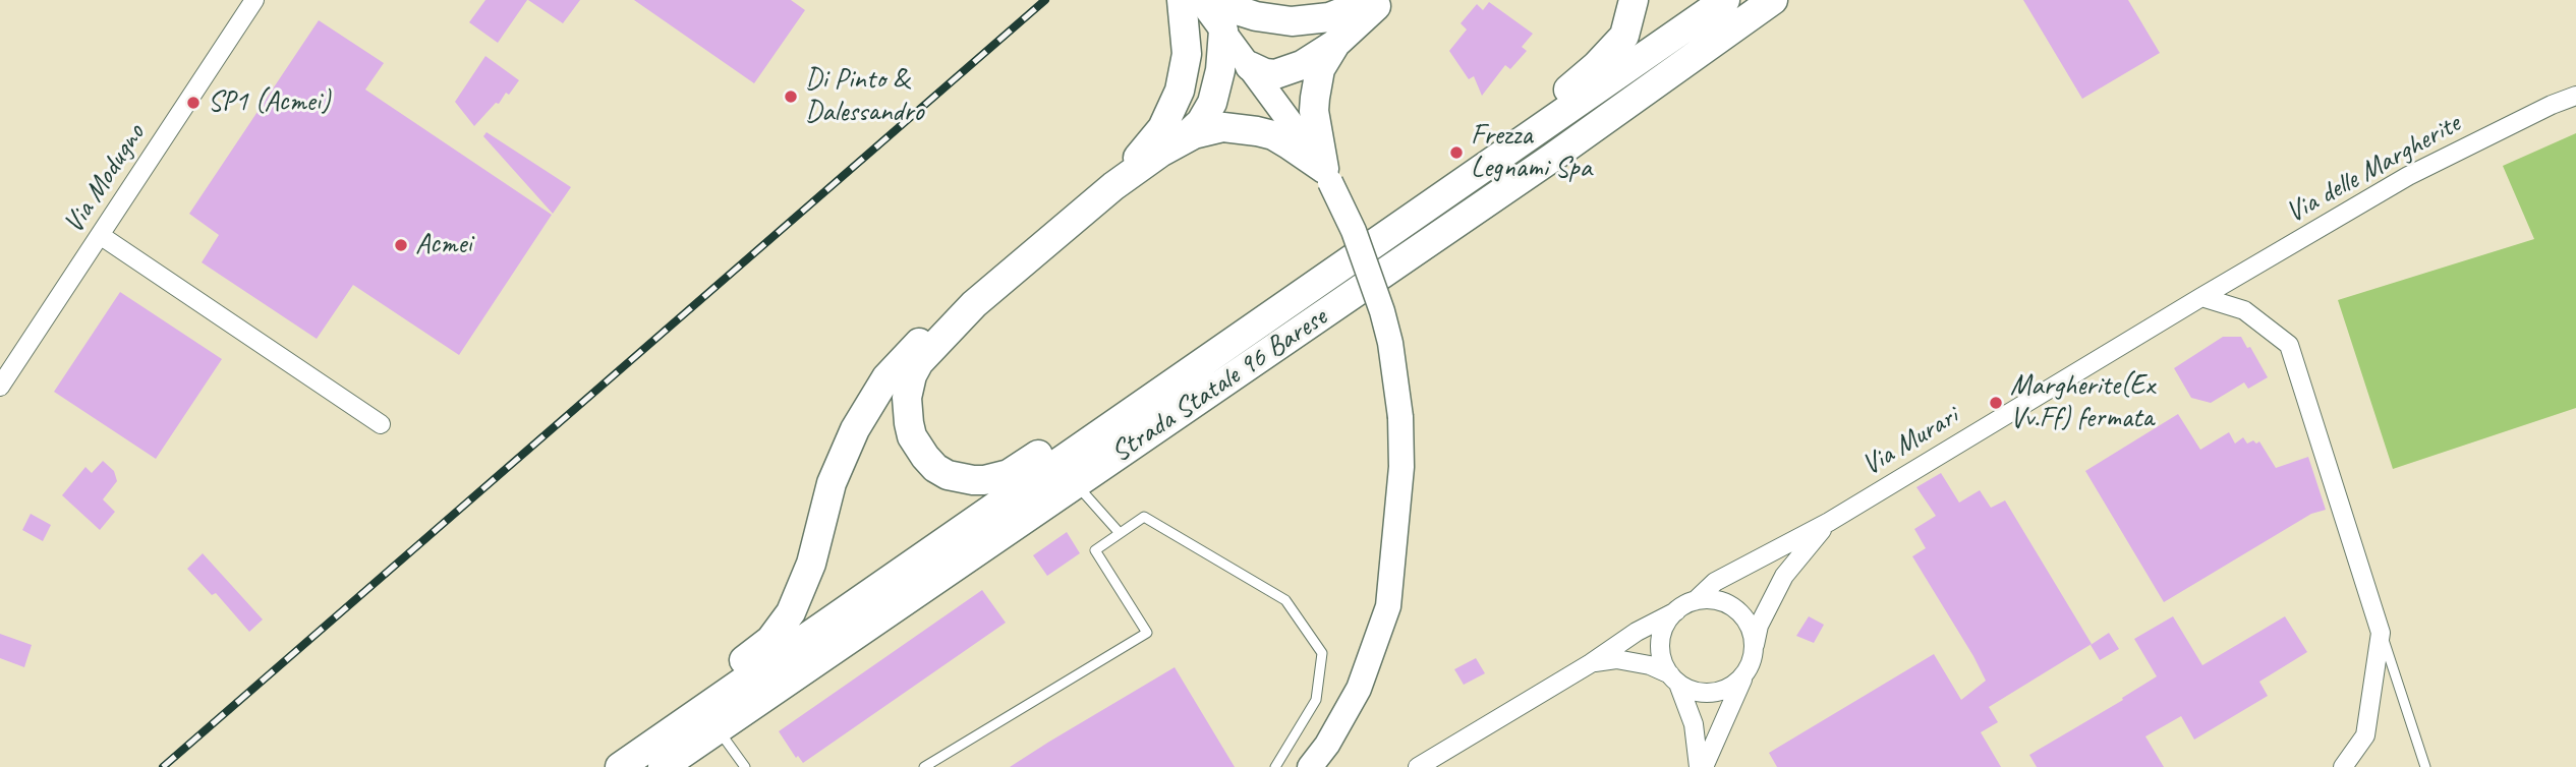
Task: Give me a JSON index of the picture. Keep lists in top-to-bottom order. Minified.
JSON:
{"streets":{"main road":["Strada Statale 96 Barese"],"street":["Via delle Margherite","Via Modugno","Via Murari"]},"crossings":[["Via delle Margherite","Via Murari"]],"places":["Di Pinto & Dalessandro","SP1 (Acmei)","Frezza Legnami Spa","Acmei","Margherite(Ex Vv.Ff) fermata"]}
